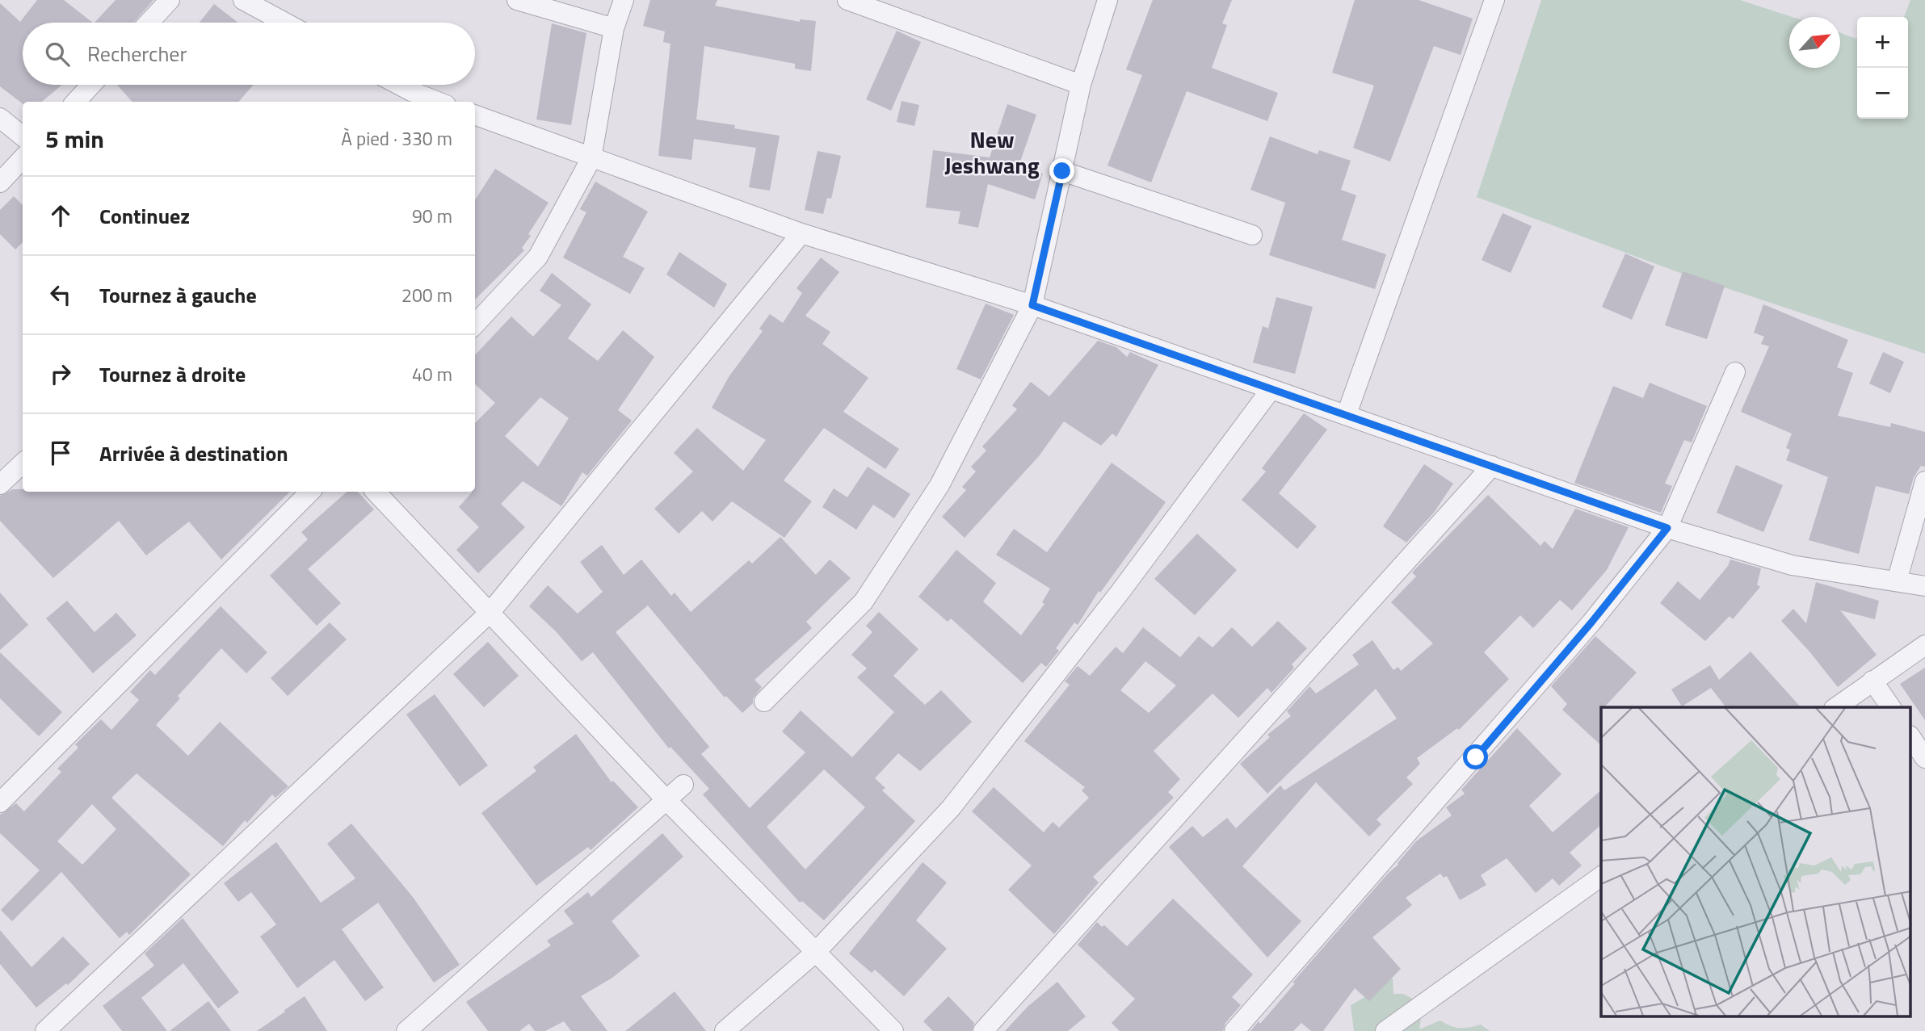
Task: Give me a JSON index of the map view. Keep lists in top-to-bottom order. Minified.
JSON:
{"districts":["New Jeshwang"],"north":"top right","page":{"map_buttons":["+","−"],"search":"Rechercher","heading":["5 min","À pied · 330 m"],"list":[["Continuez","90 m"],["Tournez à gauche","200 m"],["Tournez à droite","40 m"],"Arrivée à destination"]}}
